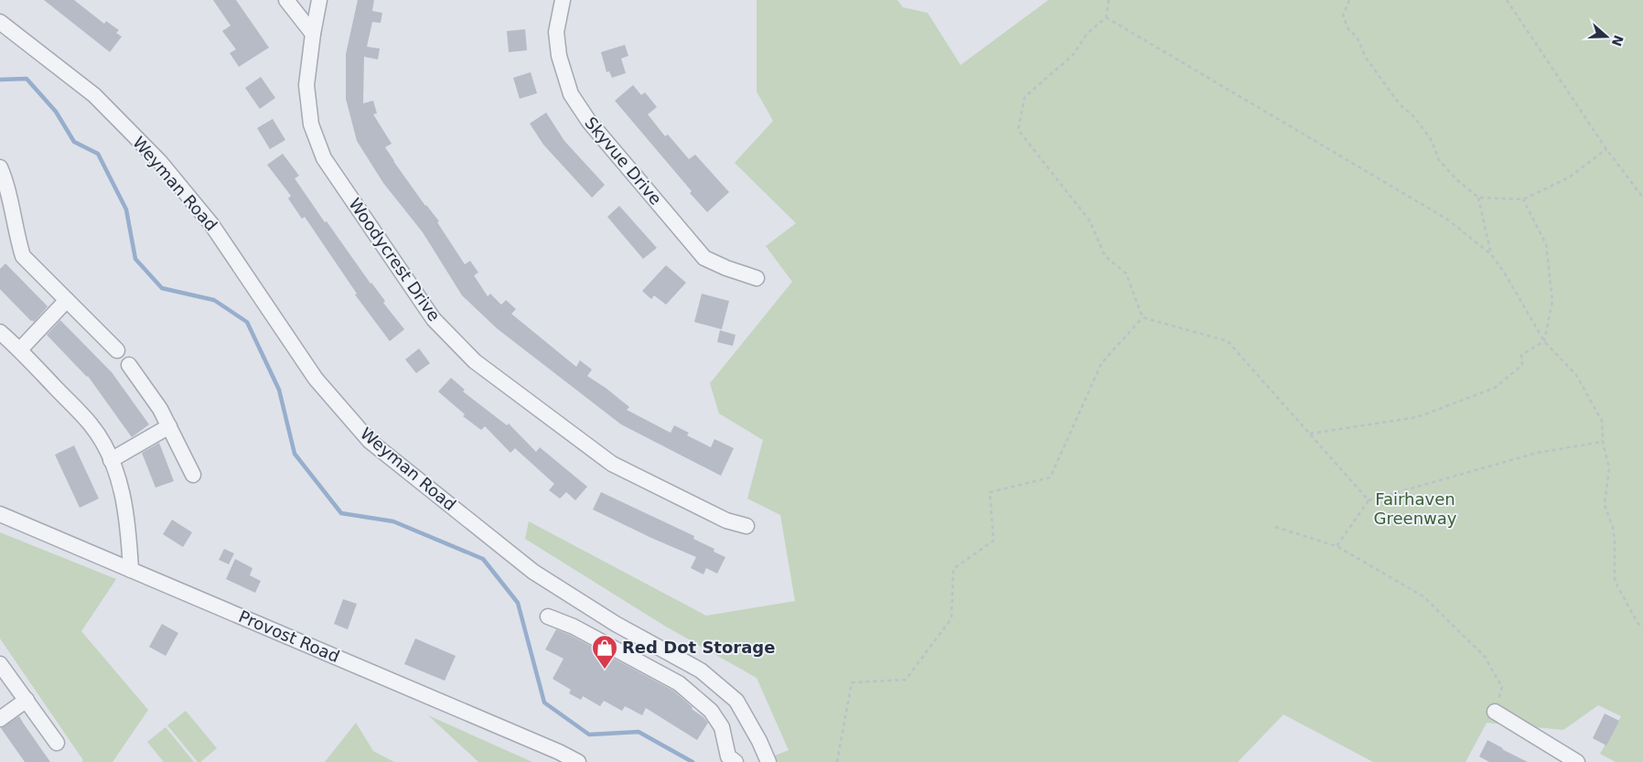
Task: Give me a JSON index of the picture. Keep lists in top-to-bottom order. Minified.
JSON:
{"streets":{"street":["Skyvue Drive","Weyman Road","Woodycrest Drive","Provost Road"]},"parks":["Fairhaven Greenway"],"places":{"shop":["Red Dot Storage"]},"north":"right"}
